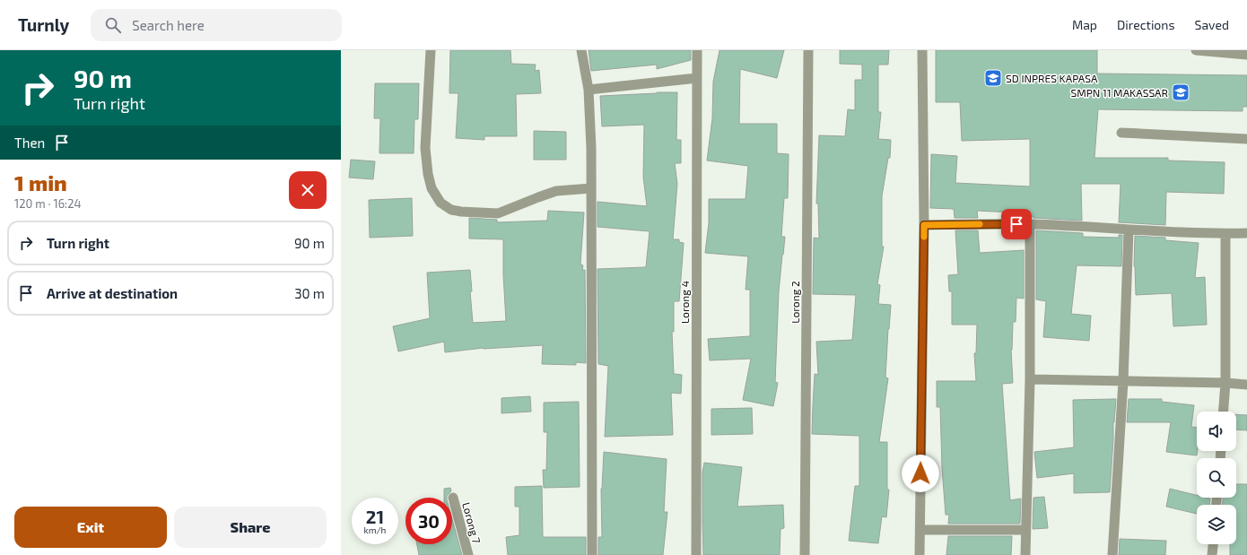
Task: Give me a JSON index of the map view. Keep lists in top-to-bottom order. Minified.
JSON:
{"streets":{"street":["Lorong 4","Lorong 2","Lorong 7"]},"places":{"school or university":["SD INPRES KAPASA","SMPN 11 MAKASSAR"]},"page":{"header":"Turnly","search":"Search here","nav":["Map","Directions","Saved"],"turn":["90 m","Turn right"],"then":"Then","heading":["1 min","120 m · 16:24"],"list":[{"name":"Turn right","value":"90 m"},{"name":"Arrive at destination","value":"30 m"}],"speed":"21 km/h","limit":"30","buttons":["Exit","Share"]}}
